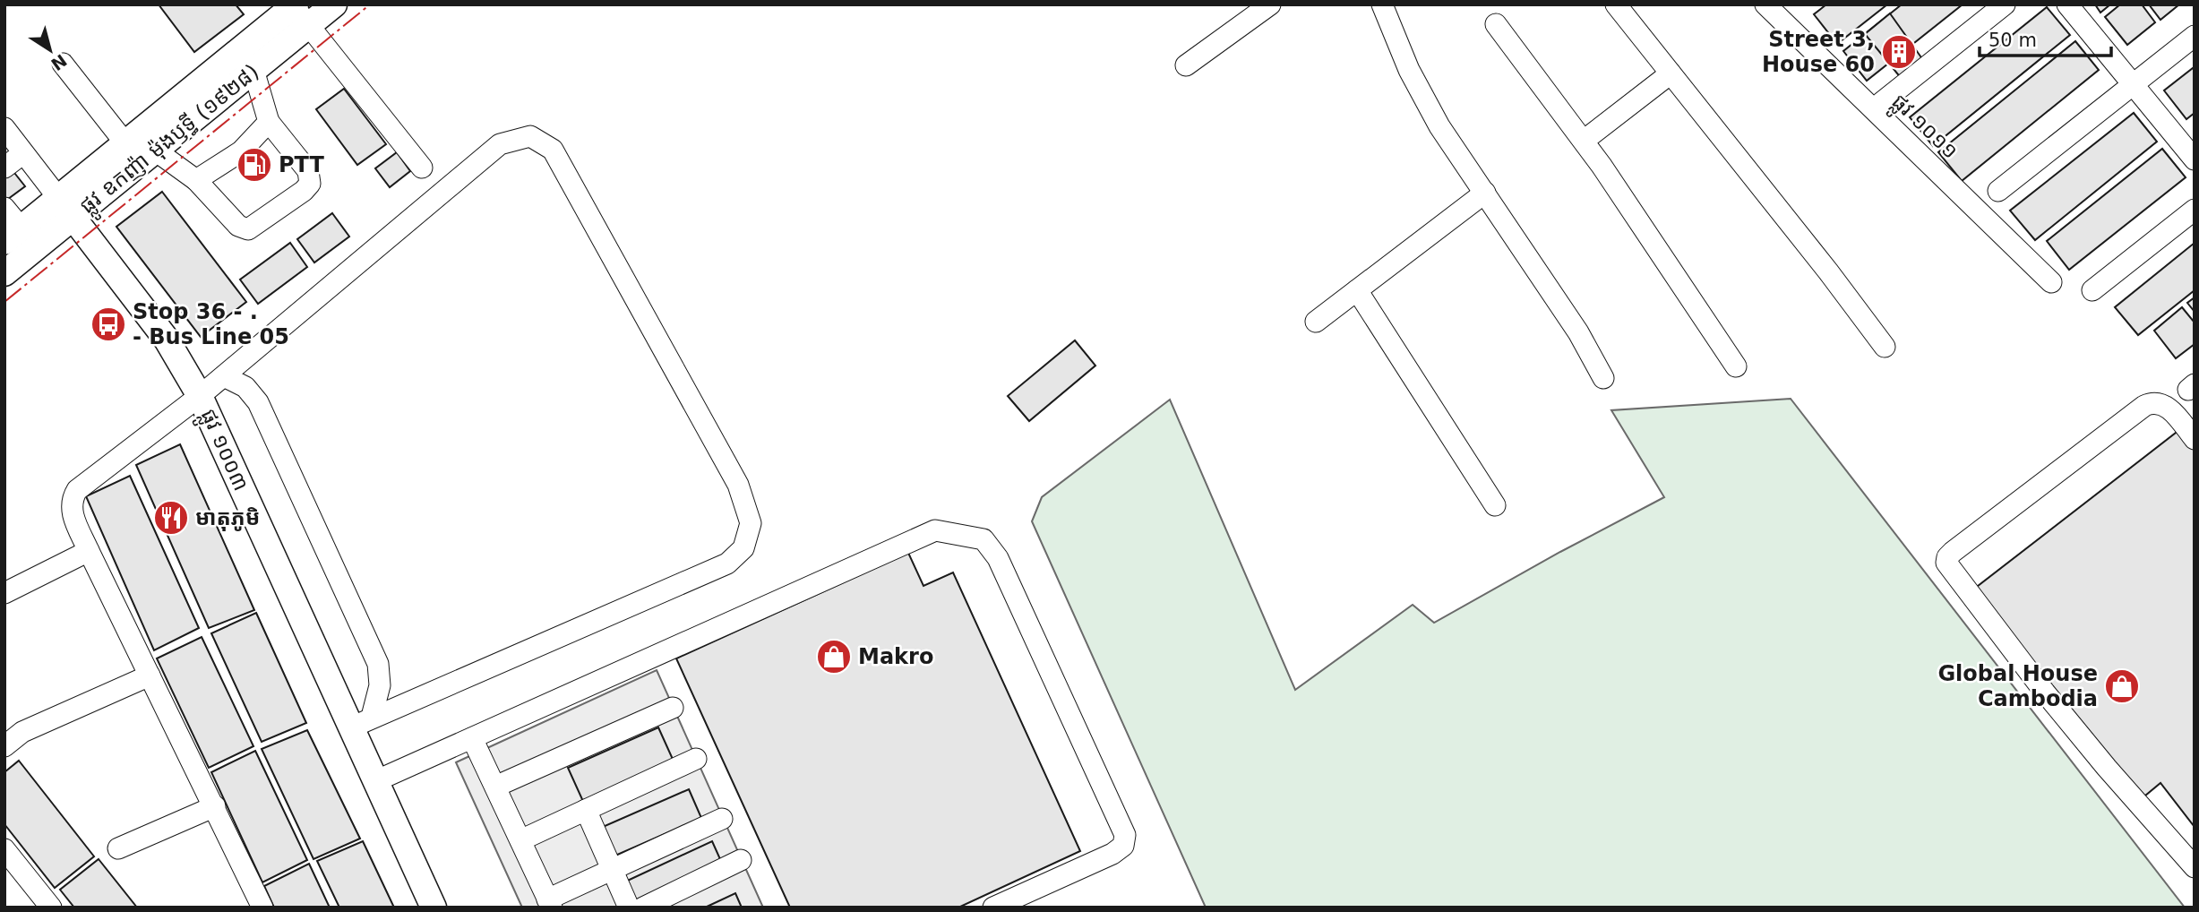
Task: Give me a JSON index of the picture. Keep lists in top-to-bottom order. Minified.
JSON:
{"streets":{"main road":["ផ្លូវ ឧកញ៉ា ម៉ុងឫទ្ធី (១៩២៨)","ផ្លូវ ១០០៣"],"street":["ផ្លូវ ១០១១"]},"crossings":[["ផ្លូវ ឧកញ៉ា ម៉ុងឫទ្ធី (១៩២៨)","ផ្លូវ ១០០៣"]],"places":{"building":["Street 3, House 60"],"fuel station":["PTT"],"bus stop":["Stop 36 - . - Bus Line 05"],"restaurant":["មាតុភូមិ"],"shop":["Makro","Global House Cambodia"]},"scale_bar":"50 m","north":"bottom right"}
